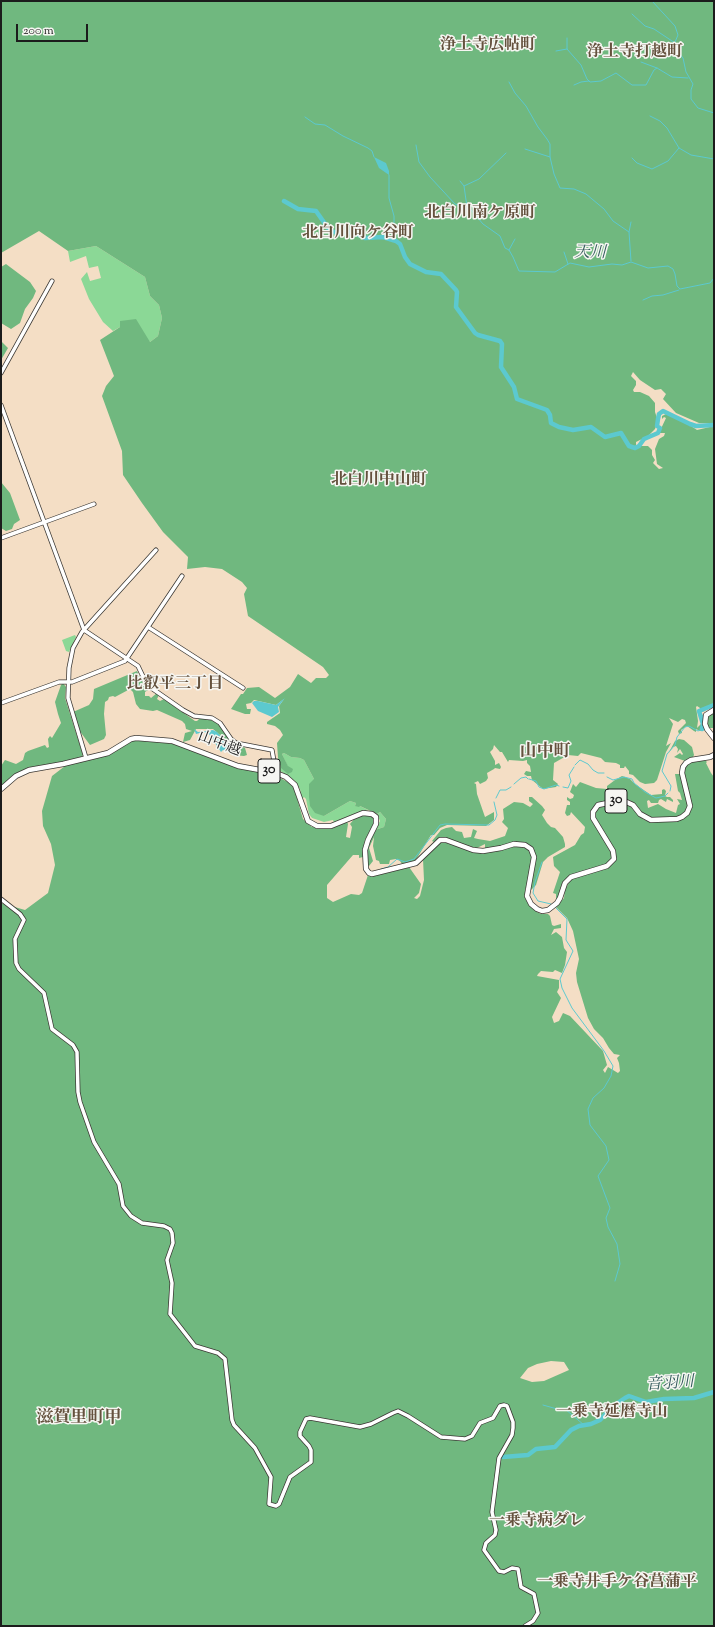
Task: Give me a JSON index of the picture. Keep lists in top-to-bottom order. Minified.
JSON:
{"streets":{"main road":["山中越","30"]},"districts":["浄土寺広帖町","浄土寺打越町","北白川南ケ原町","北白川向ケ谷町","北白川中山町","比叡平三丁目","山中町","一乗寺延暦寺山","滋賀里町甲","一乗寺病ダレ","一乗寺井手ケ谷菖蒲平"],"water":["天川","音羽川"],"scale_bar":"200 m"}
